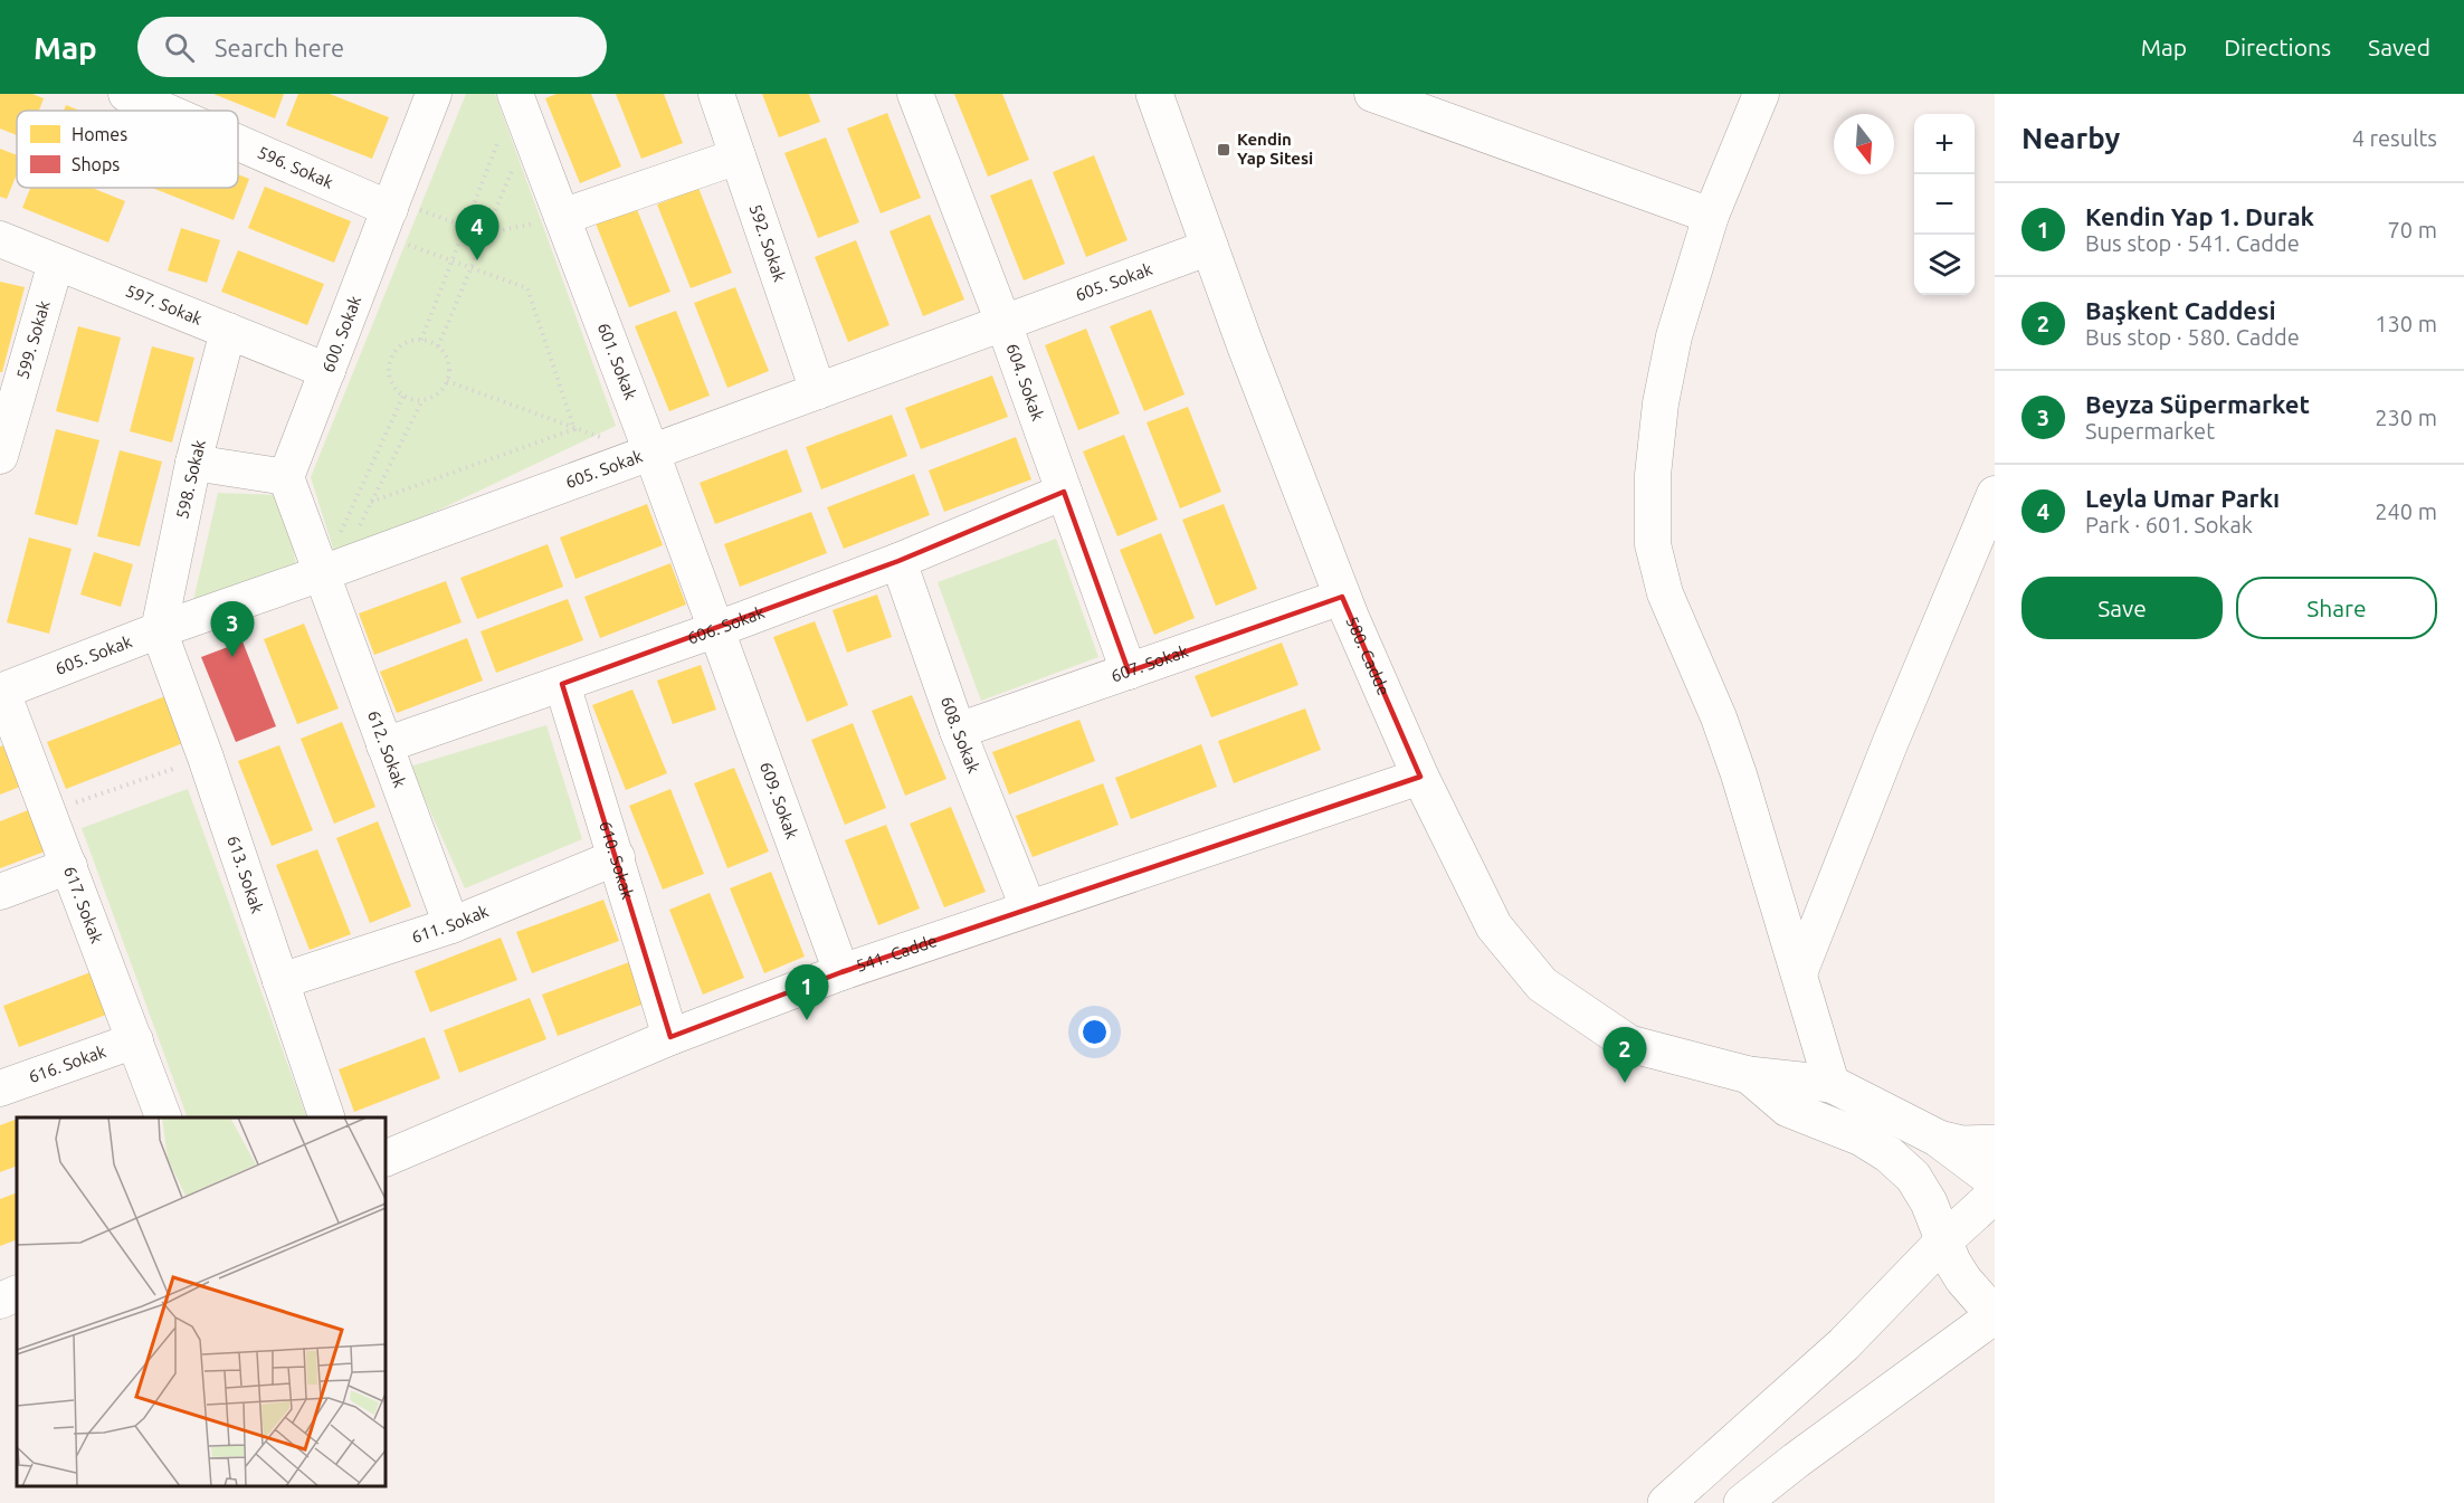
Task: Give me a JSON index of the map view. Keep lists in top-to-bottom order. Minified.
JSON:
{"streets":{"main road":["580. Cadde"],"street":["596. Sokak","592. Sokak","605. Sokak","597. Sokak","600. Sokak","599. Sokak","601. Sokak","604. Sokak","598. Sokak","606. Sokak","607. Sokak","608. Sokak","612. Sokak","609. Sokak","610. Sokak","613. Sokak","617. Sokak","611. Sokak","541. Cadde","616. Sokak"]},"crossings":[["596. Sokak","600. Sokak"],["592. Sokak","605. Sokak"],["605. Sokak","601. Sokak"],["605. Sokak","604. Sokak"],["605. Sokak","598. Sokak"],["605. Sokak","580. Cadde"],["605. Sokak","612. Sokak"],["605. Sokak","613. Sokak"],["605. Sokak","617. Sokak"],["597. Sokak","600. Sokak"],["597. Sokak","599. Sokak"],["597. Sokak","598. Sokak"],["601. Sokak","606. Sokak"],["601. Sokak","609. Sokak"],["604. Sokak","606. Sokak"],["604. Sokak","607. Sokak"],["598. Sokak","613. Sokak"],["606. Sokak","608. Sokak"],["606. Sokak","612. Sokak"],["606. Sokak","609. Sokak"],["606. Sokak","610. Sokak"],["580. Cadde","607. Sokak"],["580. Cadde","541. Cadde"],["607. Sokak","608. Sokak"],["608. Sokak","541. Cadde"],["612. Sokak","611. Sokak"],["609. Sokak","541. Cadde"],["610. Sokak","611. Sokak"],["610. Sokak","541. Cadde"],["613. Sokak","611. Sokak"],["617. Sokak","616. Sokak"]],"places":{"transit":["Kendin Yap Sitesi"]},"legend":["Homes","Shops"],"north":"bottom","page":{"header":"Map","search":"Search here","nav":["Map","Directions","Saved"],"heading":["Nearby","4 results"],"map_buttons":["+","−"],"list":[{"mark":"1","name":"Kendin Yap 1. Durak","note":"Bus stop · 541. Cadde","value":"70 m"},{"mark":"2","name":"Başkent Caddesi","note":"Bus stop · 580. Cadde","value":"130 m"},{"mark":"3","name":"Beyza Süpermarket","note":"Supermarket","value":"230 m"},{"mark":"4","name":"Leyla Umar Parkı","note":"Park · 601. Sokak","value":"240 m"}],"pins":["4","3","1","2"],"buttons":["Save","Share"]}}
